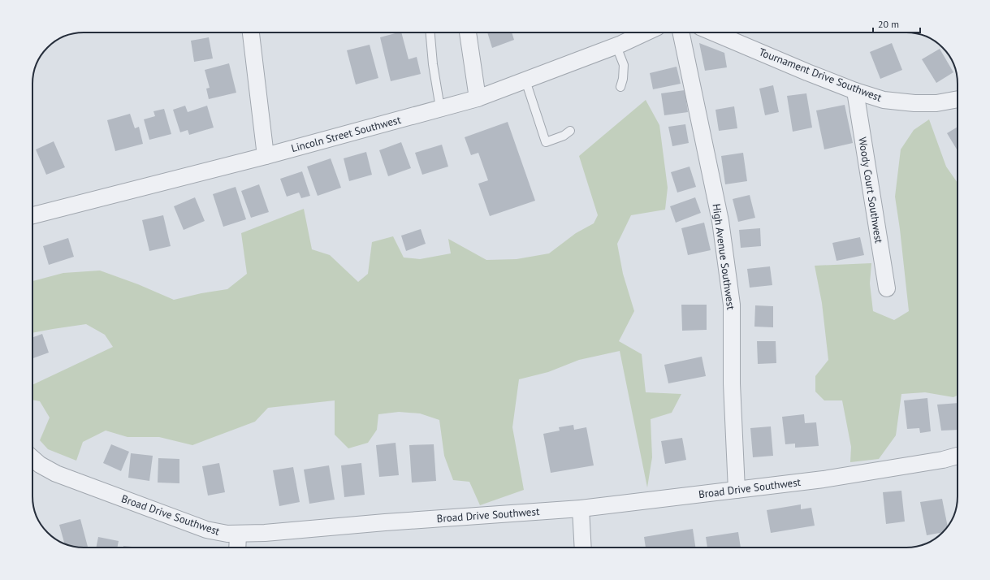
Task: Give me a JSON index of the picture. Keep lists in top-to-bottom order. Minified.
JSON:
{"streets":{"street":["Tournament Drive Southwest","Lincoln Street Southwest","Woody Court Southwest","High Avenue Southwest","Broad Drive Southwest"]},"crossings":[["Tournament Drive Southwest","Woody Court Southwest"],["High Avenue Southwest","Broad Drive Southwest"]],"scale_bar":"20 m"}
